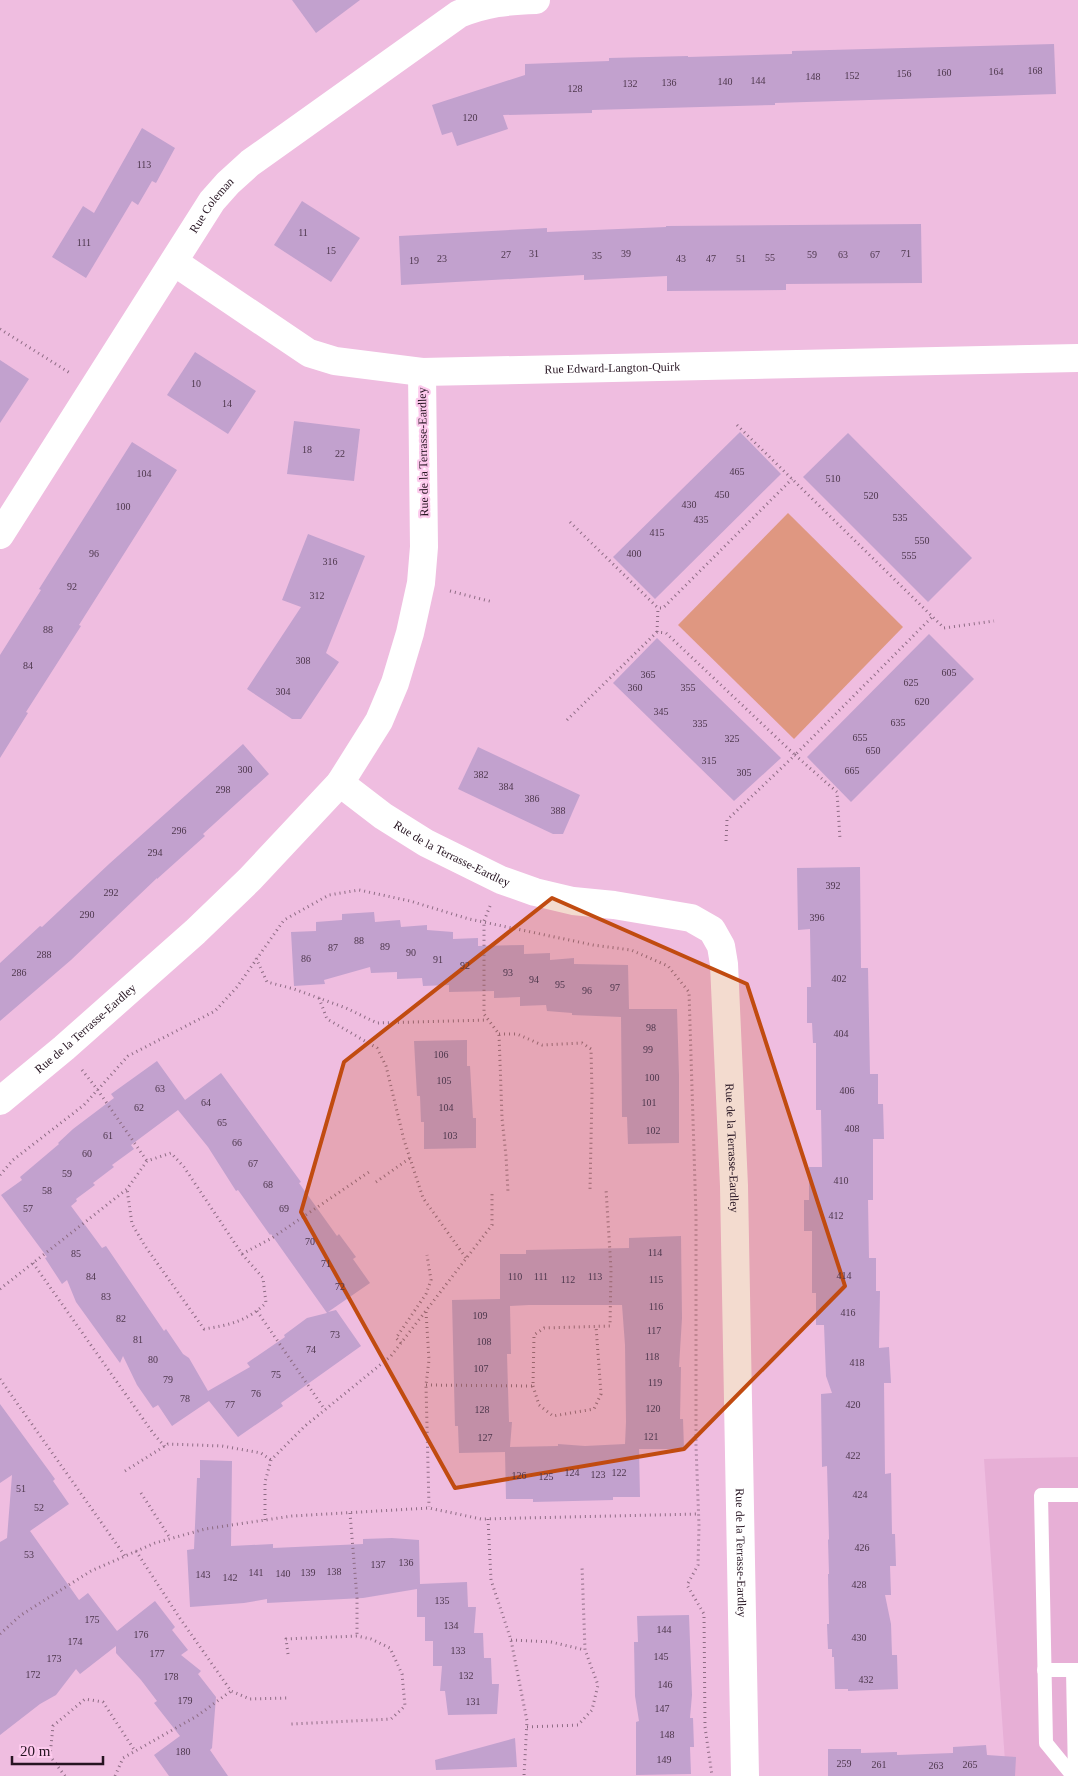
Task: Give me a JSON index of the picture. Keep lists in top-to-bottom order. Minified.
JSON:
{"streets":{"street":["Rue Coleman","Rue Edward-Langton-Quirk","Rue de la Terrasse-Eardley"]},"crossings":[["Rue Coleman","Rue Edward-Langton-Quirk"],["Rue Edward-Langton-Quirk","Rue de la Terrasse-Eardley"]],"house_numbers":["168","164","160","156","152","148","144","140","136","132","128","120","113","11","111","15","31","39","71","27","59","63","67","35","55","23","43","47","51","19","10","14","18","22","465","104","510","450","520","430","100","535","435","415","550","96","400","555","316","92","312","88","308","84","605","365","625","360","355","304","620","345","635","335","655","325","650","315","300","665","305","382","384","298","386","388","296","294","392","292","290","396","88","89","87","90","288","86","91","92","286","93","402","94","95","97","96","98","404","99","106","100","105","63","406","64","101","62","104","65","408","102","61","103","66","60","67","59","410","68","58","57","69","412","70","114","85","71","414","84","110","111","113","112","115","72","83","116","416","109","82","117","73","81","108","74","118","80","418","107","75","79","119","76","78","77","420","120","128","121","127","422","124","122","123","126","125","51","424","52","426","53","136","137","138","141","139","140","143","142","428","135","175","134","144","176","430","174","133","177","145","173","172","132","178","432","146","179","131","147","148","180","149","259","261","265","263"],"scale_bar":"20 m"}
